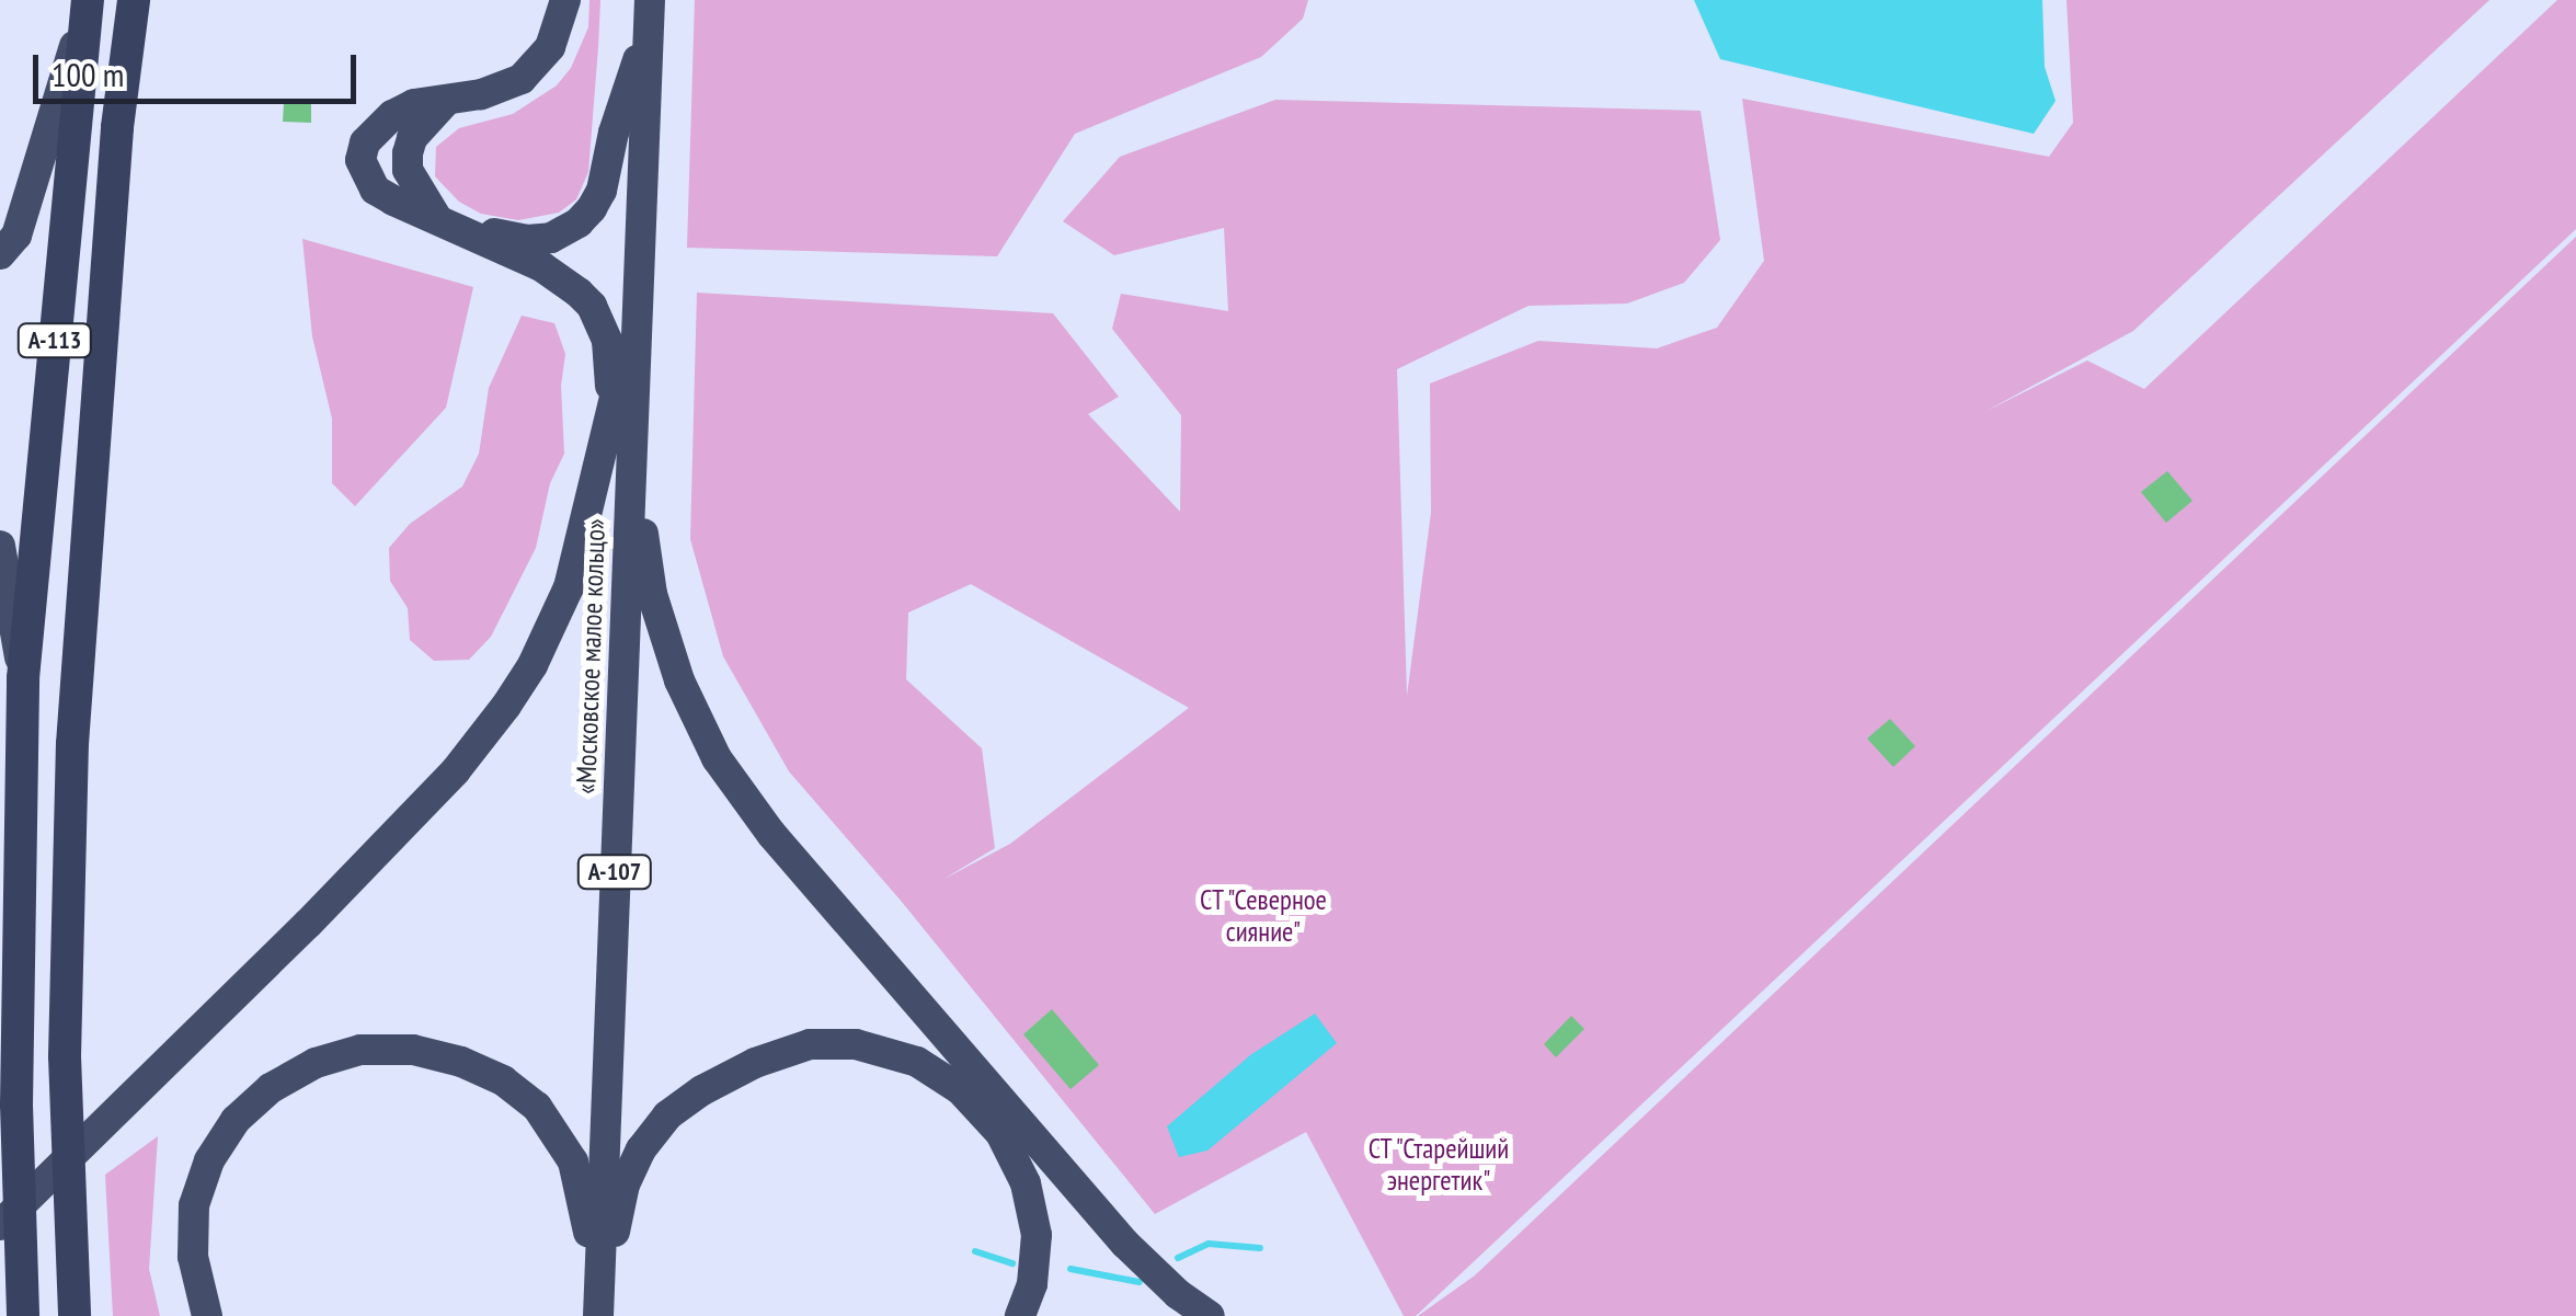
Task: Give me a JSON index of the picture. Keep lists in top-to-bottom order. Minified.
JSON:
{"streets":{"highway":["А-113","«Московское малое кольцо»","А-107"]},"parks":["СТ \"Северное сияние\"","СТ \"Старейший энергетик\""],"scale_bar":"100 m"}
